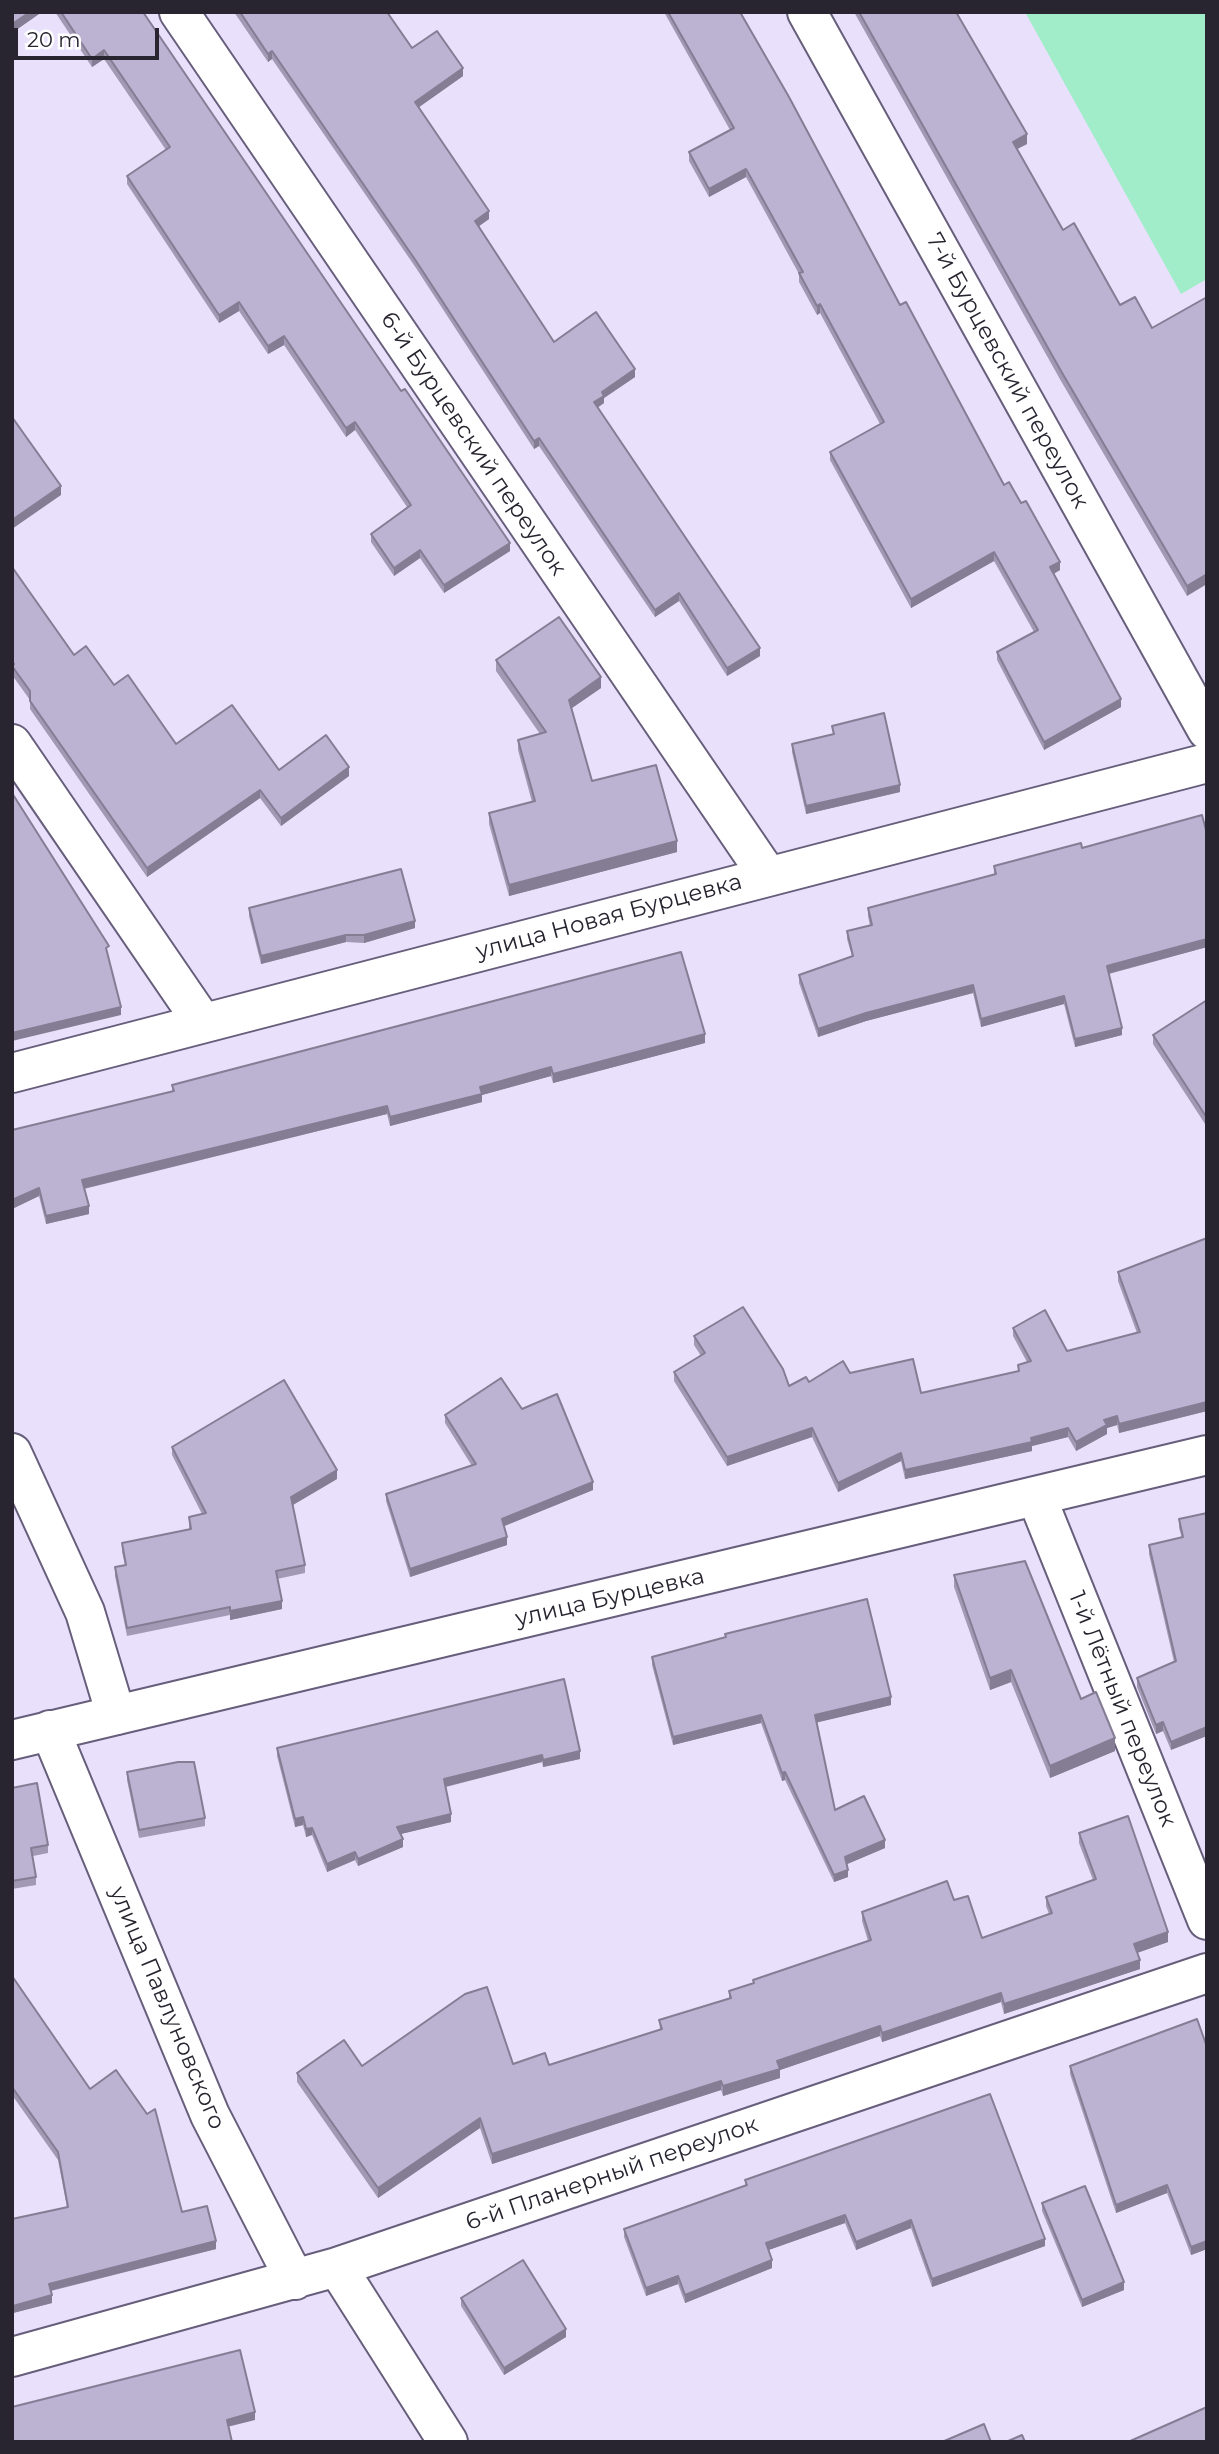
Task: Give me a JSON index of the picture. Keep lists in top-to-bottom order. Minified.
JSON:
{"streets":{"street":["7-й Бурцевский переулок","6-й Бурцевский переулок","улица Новая Бурцевка","улица Бурцевка","1-й Лётный переулок","улица Павлуновского","6-й Планерный переулок"]},"crossings":[["6-й Бурцевский переулок","улица Новая Бурцевка"],["улица Бурцевка","1-й Лётный переулок"],["улица Бурцевка","улица Павлуновского"],["улица Павлуновского","6-й Планерный переулок"]],"scale_bar":"20 m"}
